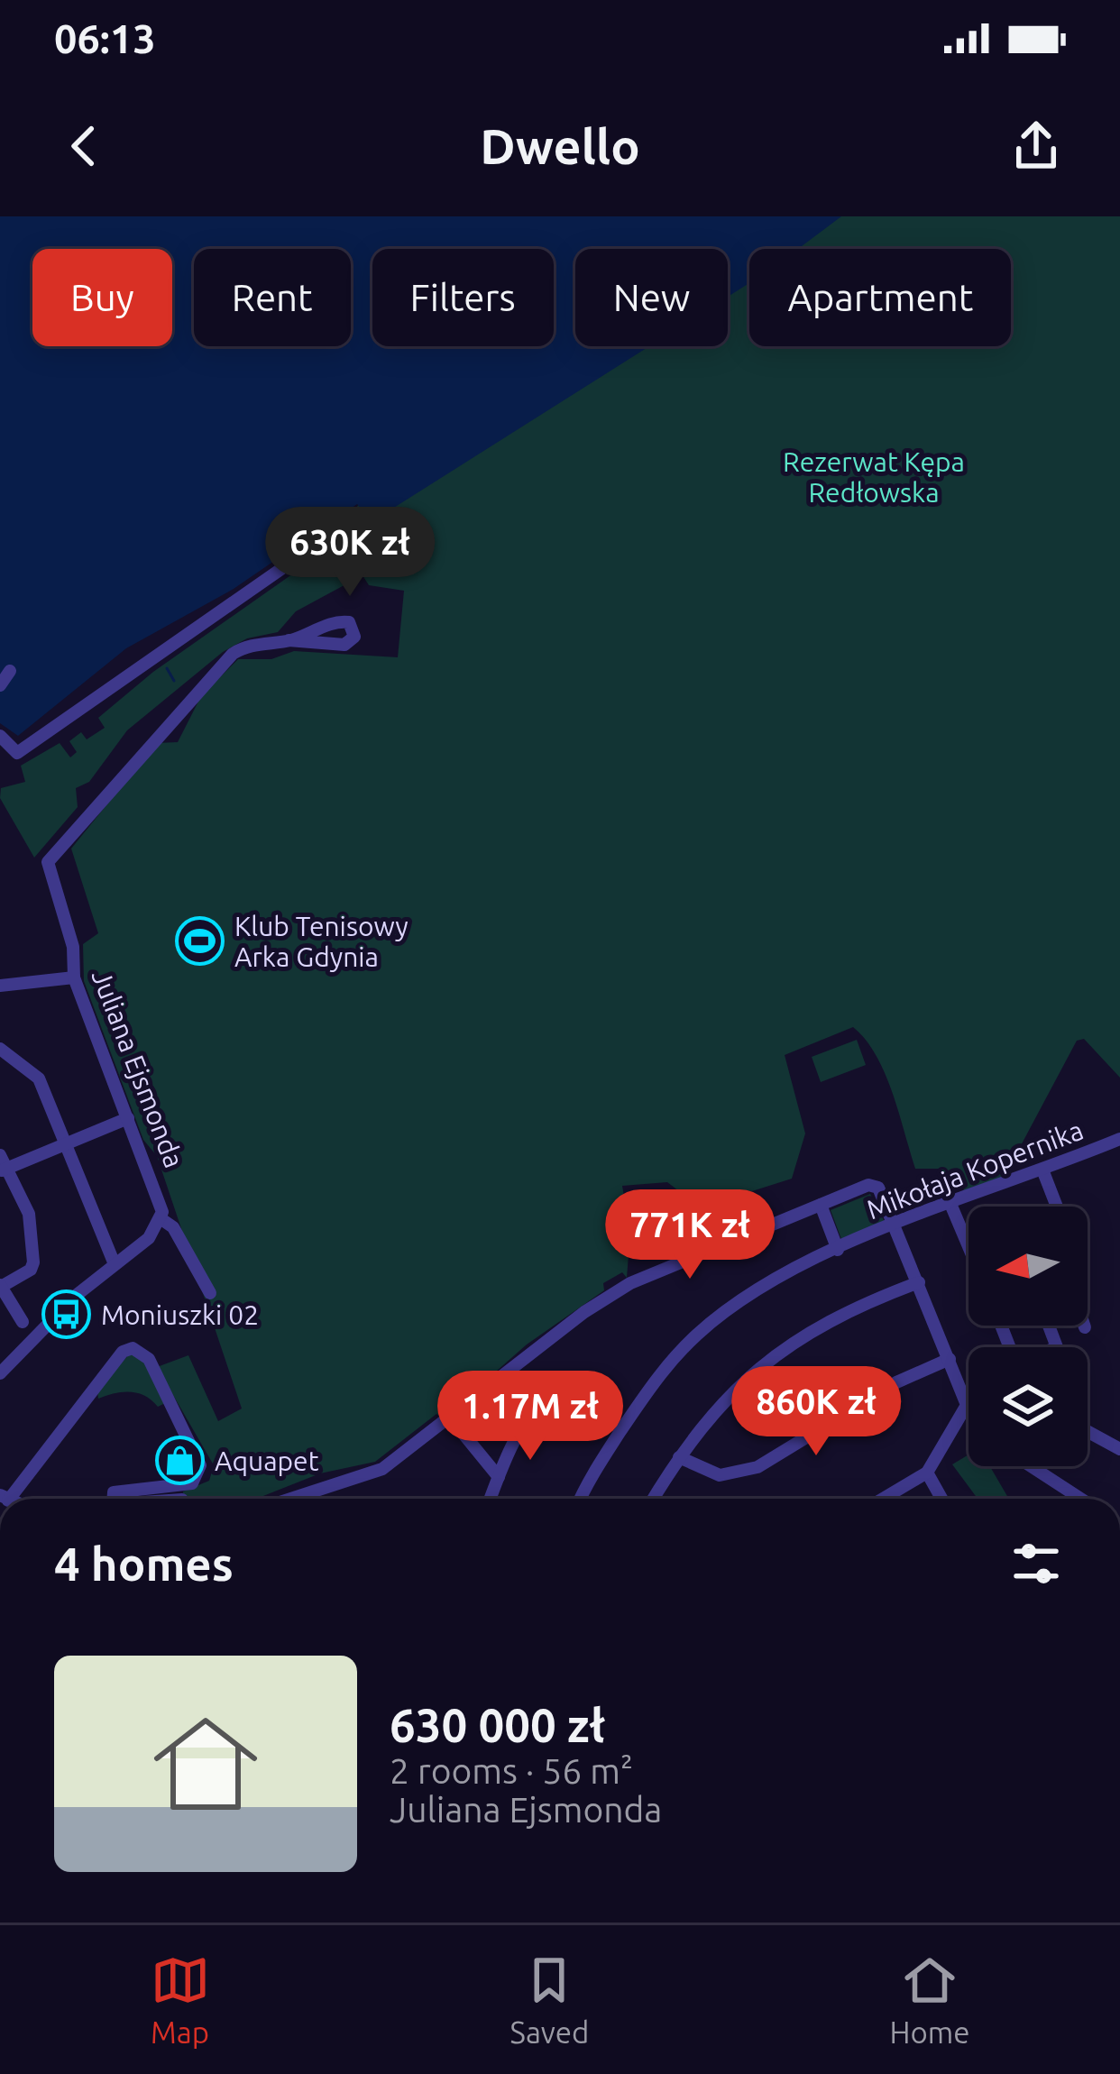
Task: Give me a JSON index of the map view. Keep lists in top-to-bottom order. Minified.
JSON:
{"streets":{"street":["Juliana Ejsmonda","Mikołaja Kopernika"]},"parks":["Rezerwat Kępa Redłowska"],"places":{"sports":["Klub Tenisowy Arka Gdynia"],"bus stop":["Moniuszki 02"],"shop":["Aquapet"]},"north":"left","page":{"status":"06:13","header":"Dwello","chip":["Buy","Rent","Filters","New","Apartment"],"price":["630K zł","771K zł","860K zł","1.17M zł"],"heading":"4 homes","list":[{"name":"630 000 zł","note":"2 rooms · 56 m² · Juliana Ejsmonda"}],"tabs":["Map","Saved","Home"]}}
